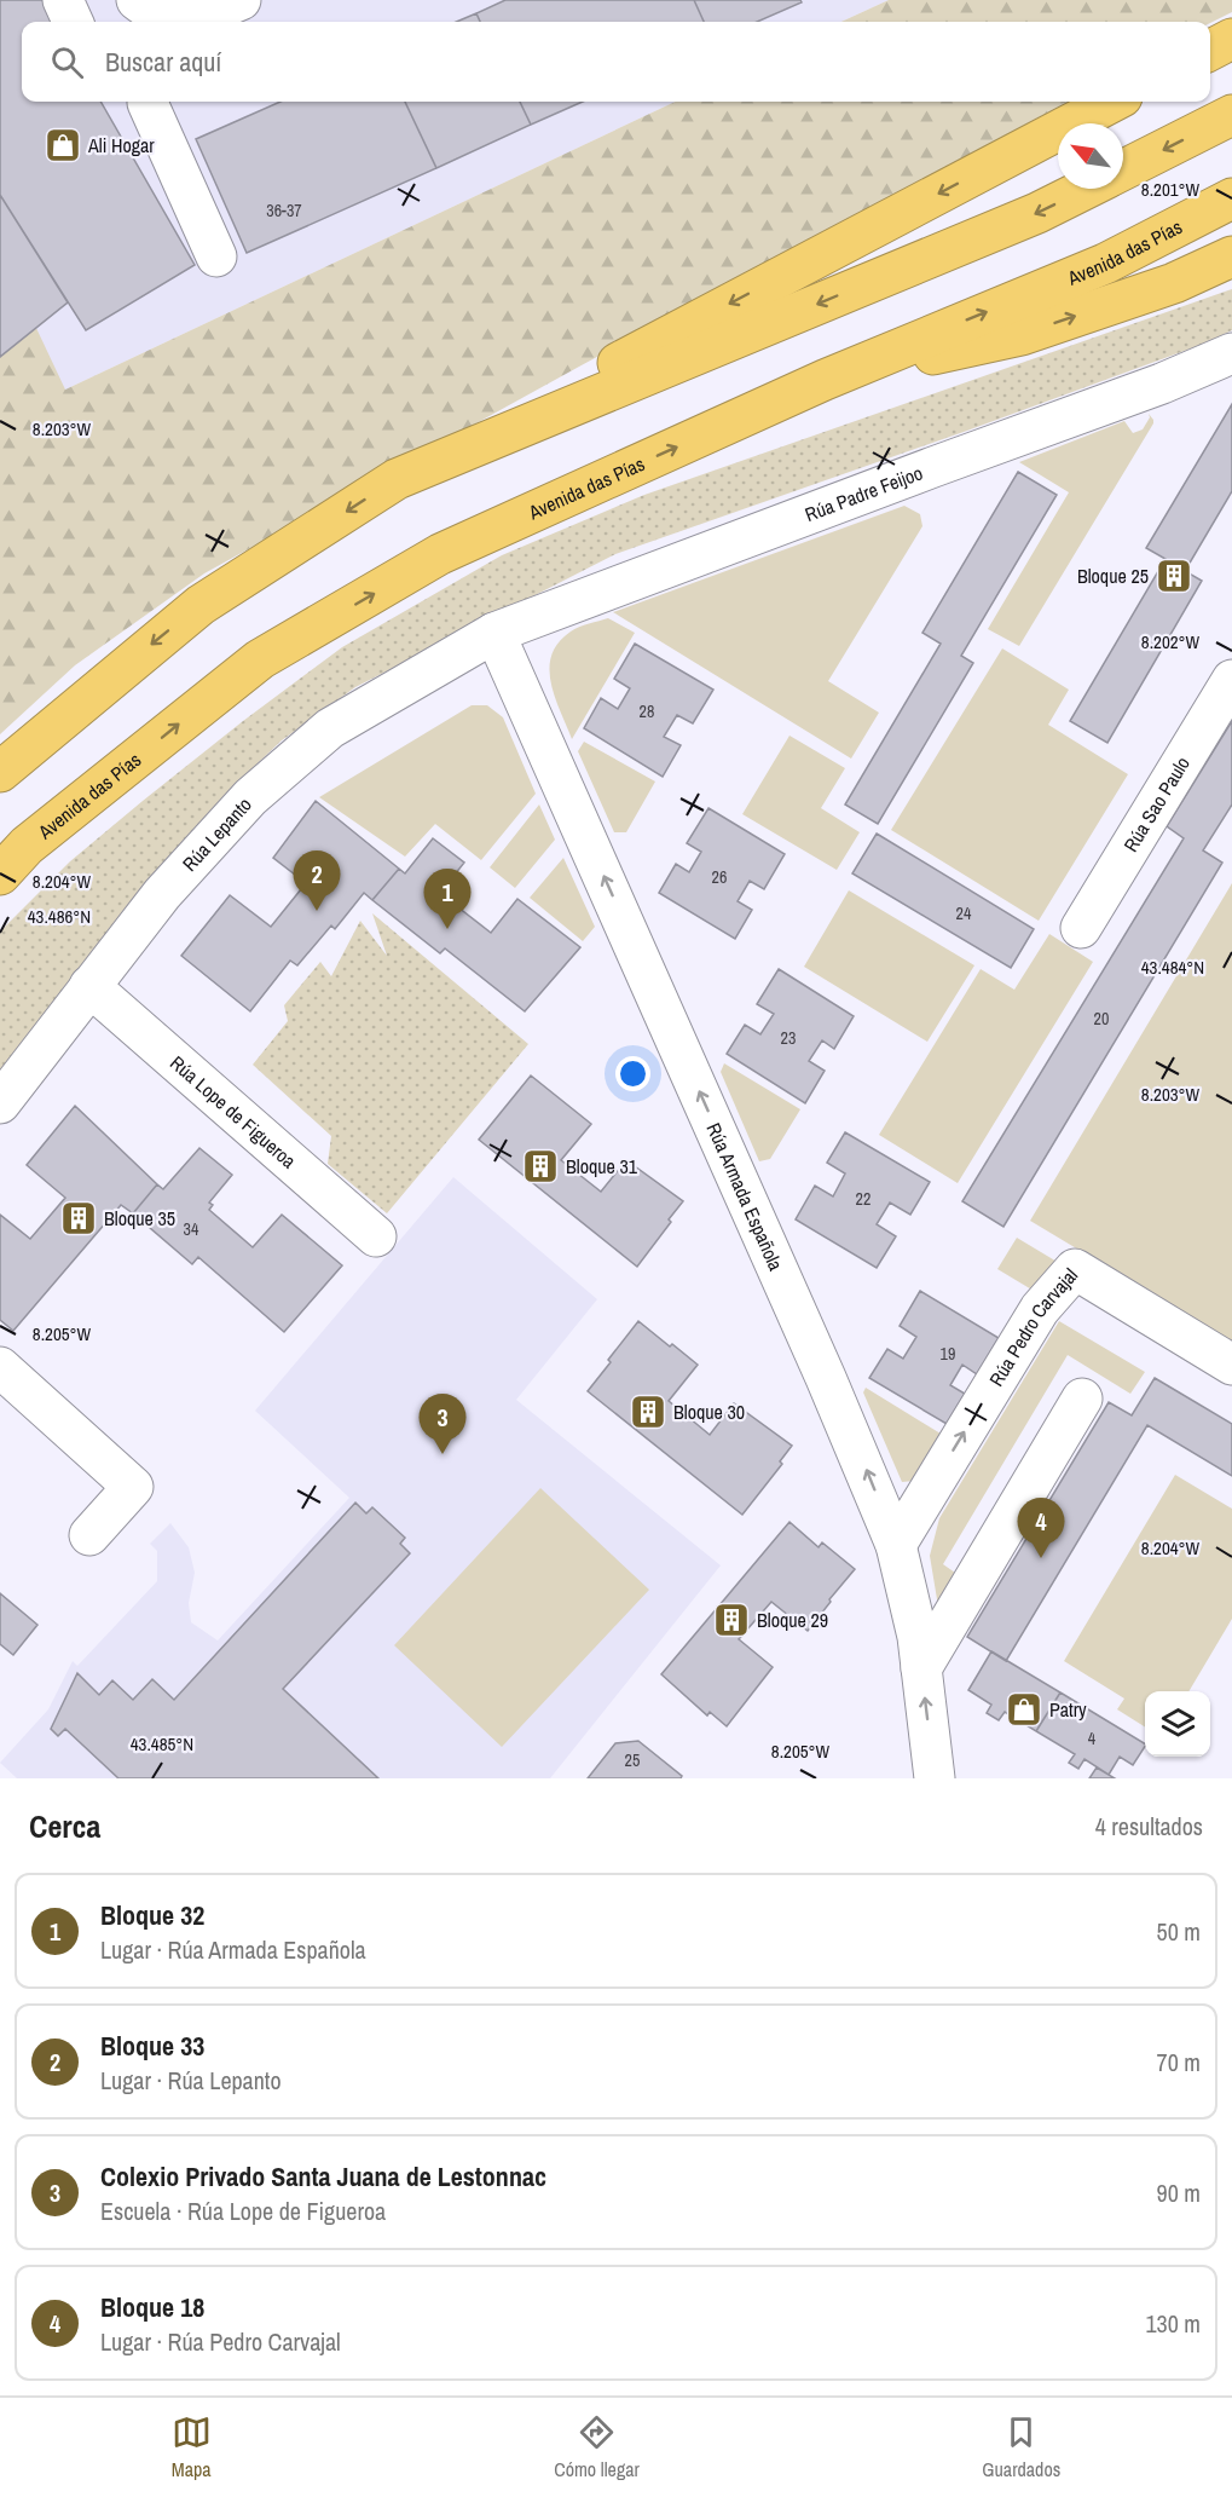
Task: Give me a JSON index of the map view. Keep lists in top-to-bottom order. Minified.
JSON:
{"streets":{"highway":["Avenida das Pías"],"street":["Rúa Padre Feijoo","Rúa Sao Paulo","Rúa Lepanto","Rúa Lope de Figueroa","Rúa Armada Española","Rúa Pedro Carvajal"]},"crossings":[["Rúa Padre Feijoo","Rúa Lepanto"],["Rúa Padre Feijoo","Rúa Armada Española"],["Rúa Lepanto","Rúa Lope de Figueroa"],["Rúa Lepanto","Rúa Armada Española"],["Rúa Armada Española","Rúa Pedro Carvajal"]],"one_way":["Rúa Armada Española"],"places":{"shop":["Ali Hogar","Patry"],"building":["Bloque 25","Bloque 31","Bloque 35","Bloque 30","Bloque 29"]},"house_numbers":["36-37","28","26","24","20","23","22","34","19","4","25"],"north":"top left","page":{"search":"Buscar aquí","pins":["2","1","3","4"],"heading":["Cerca","4 resultados"],"list":[{"mark":"1","name":"Bloque 32","note":"Lugar · Rúa Armada Española","value":"50 m"},{"mark":"2","name":"Bloque 33","note":"Lugar · Rúa Lepanto","value":"70 m"},{"mark":"3","name":"Colexio Privado Santa Juana de Lestonnac","note":"Escuela · Rúa Lope de Figueroa","value":"90 m"},{"mark":"4","name":"Bloque 18","note":"Lugar · Rúa Pedro Carvajal","value":"130 m"}],"nav":["Mapa","Cómo llegar","Guardados"]},"coordinates":["8.201°W","8.203°W","8.202°W","8.204°W","43.486°N","43.484°N","8.205°W","43.485°N"]}
